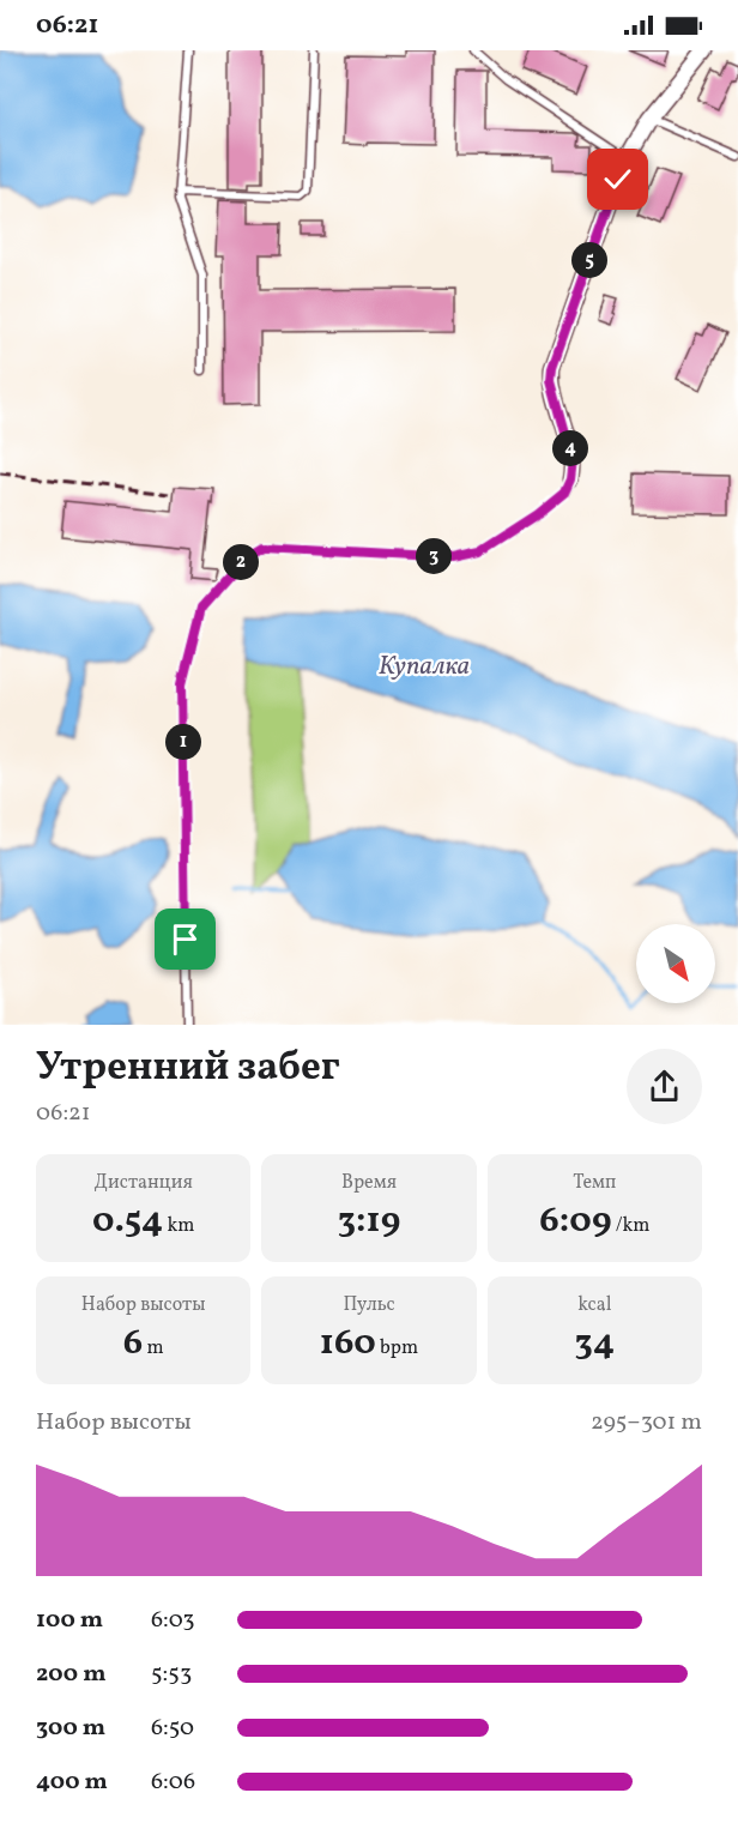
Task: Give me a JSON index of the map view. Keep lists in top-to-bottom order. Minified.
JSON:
{"water":["Купалка"],"north":"bottom right","page":{"status":"06:21","pins":["5","4","3","2","1"],"heading":["Утренний забег","06:21"],"stats":[["Дистанция","0.54 km"],["Время","3:19"],["Темп","6:09 /km"],["Набор высоты","6 m"],["Пульс","160 bpm"],["kcal","34"]],"chart":["Набор высоты","295–301 m"],"list":[{"name":"100 m","note":"6:03"},{"name":"200 m","note":"5:53"},{"name":"300 m","note":"6:50"},{"name":"400 m","note":"6:06"}]}}
